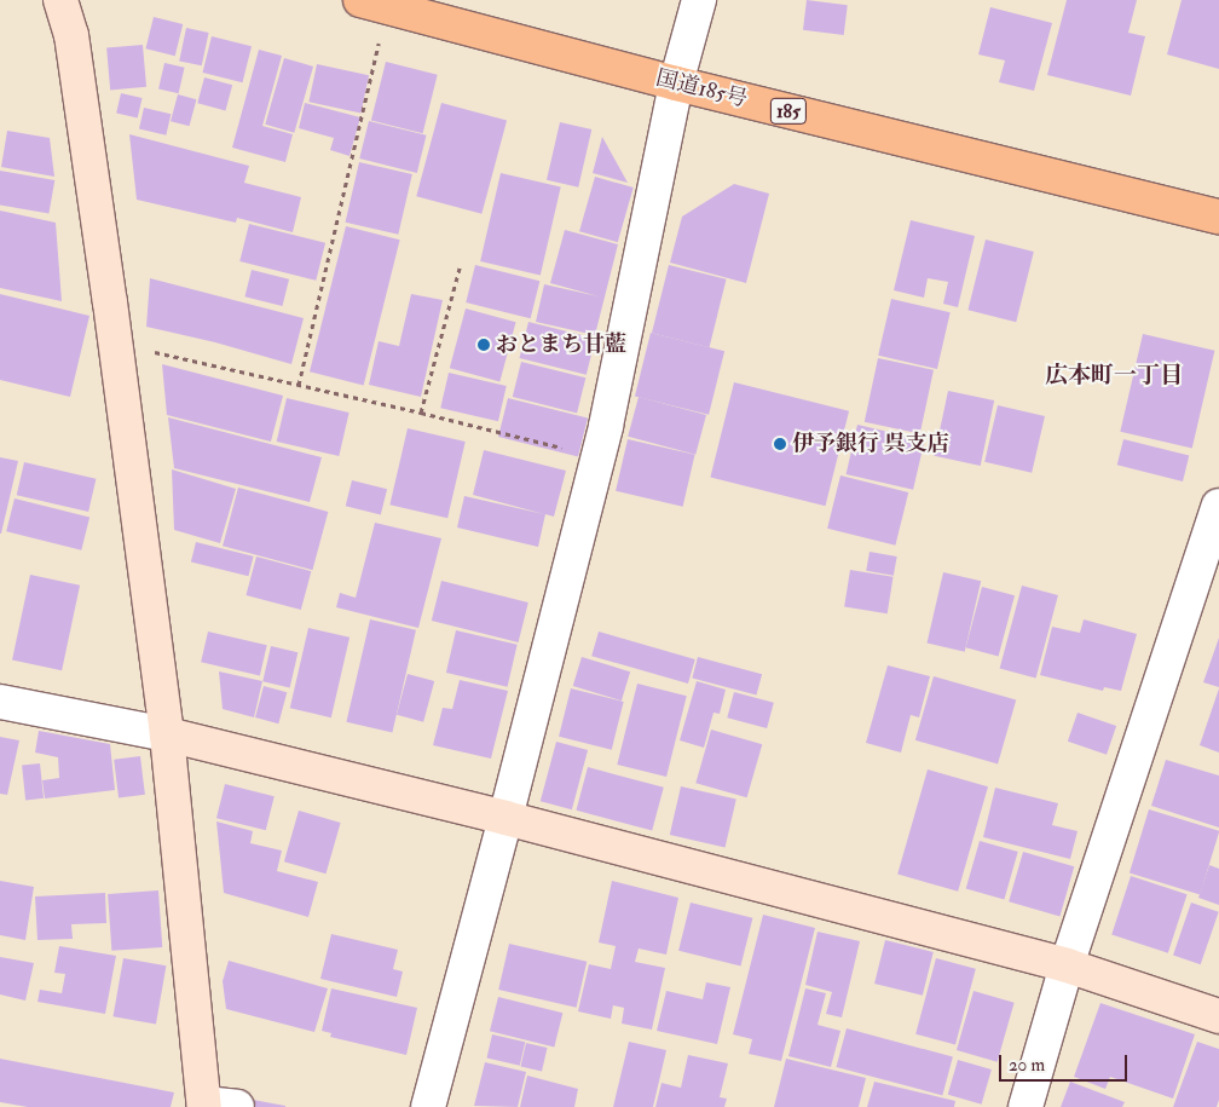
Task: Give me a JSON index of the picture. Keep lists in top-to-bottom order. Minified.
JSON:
{"streets":{"highway":["国道185号","185"]},"districts":["広本町一丁目"],"places":["おとまち甘藍","伊予銀行 呉支店"],"scale_bar":"20 m"}
